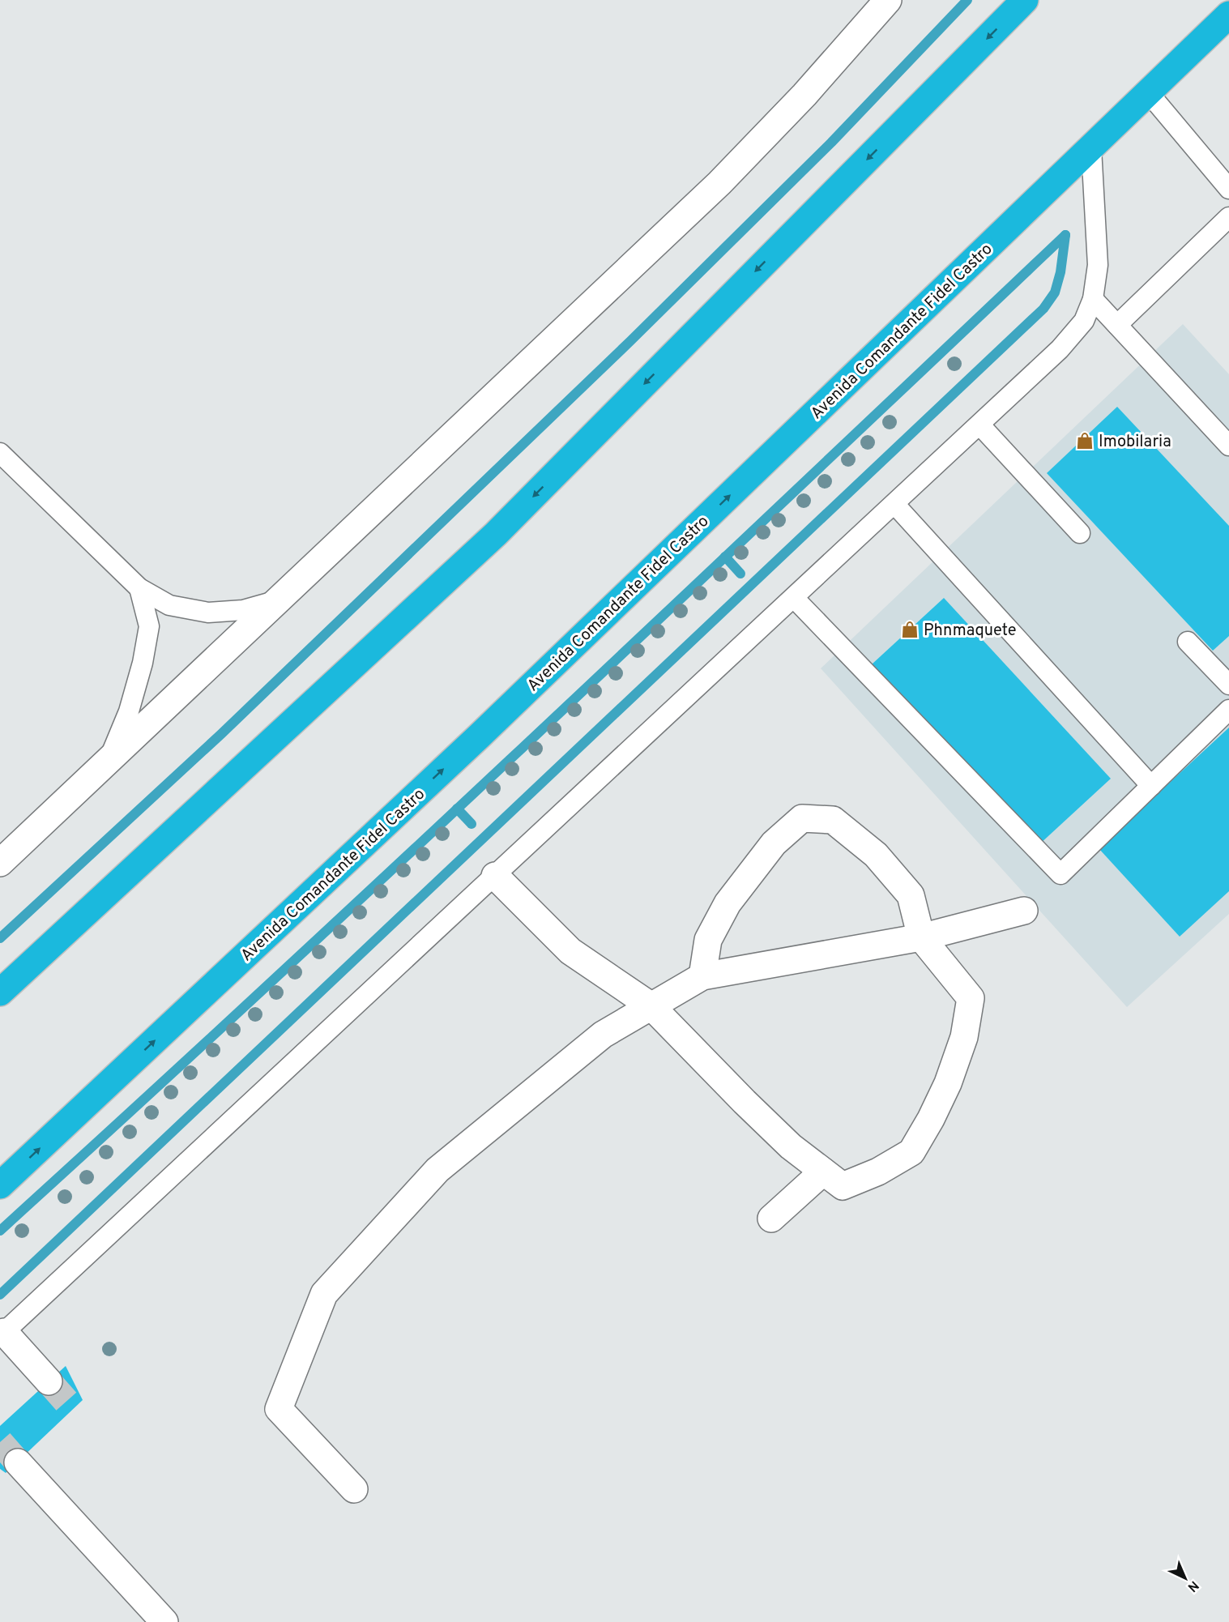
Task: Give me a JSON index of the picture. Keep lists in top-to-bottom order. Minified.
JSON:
{"streets":{"highway":["Avenida Comandante Fidel Castro"]},"places":{"shop":["Imobilaria","Phnmaquete"]},"north":"bottom right"}
